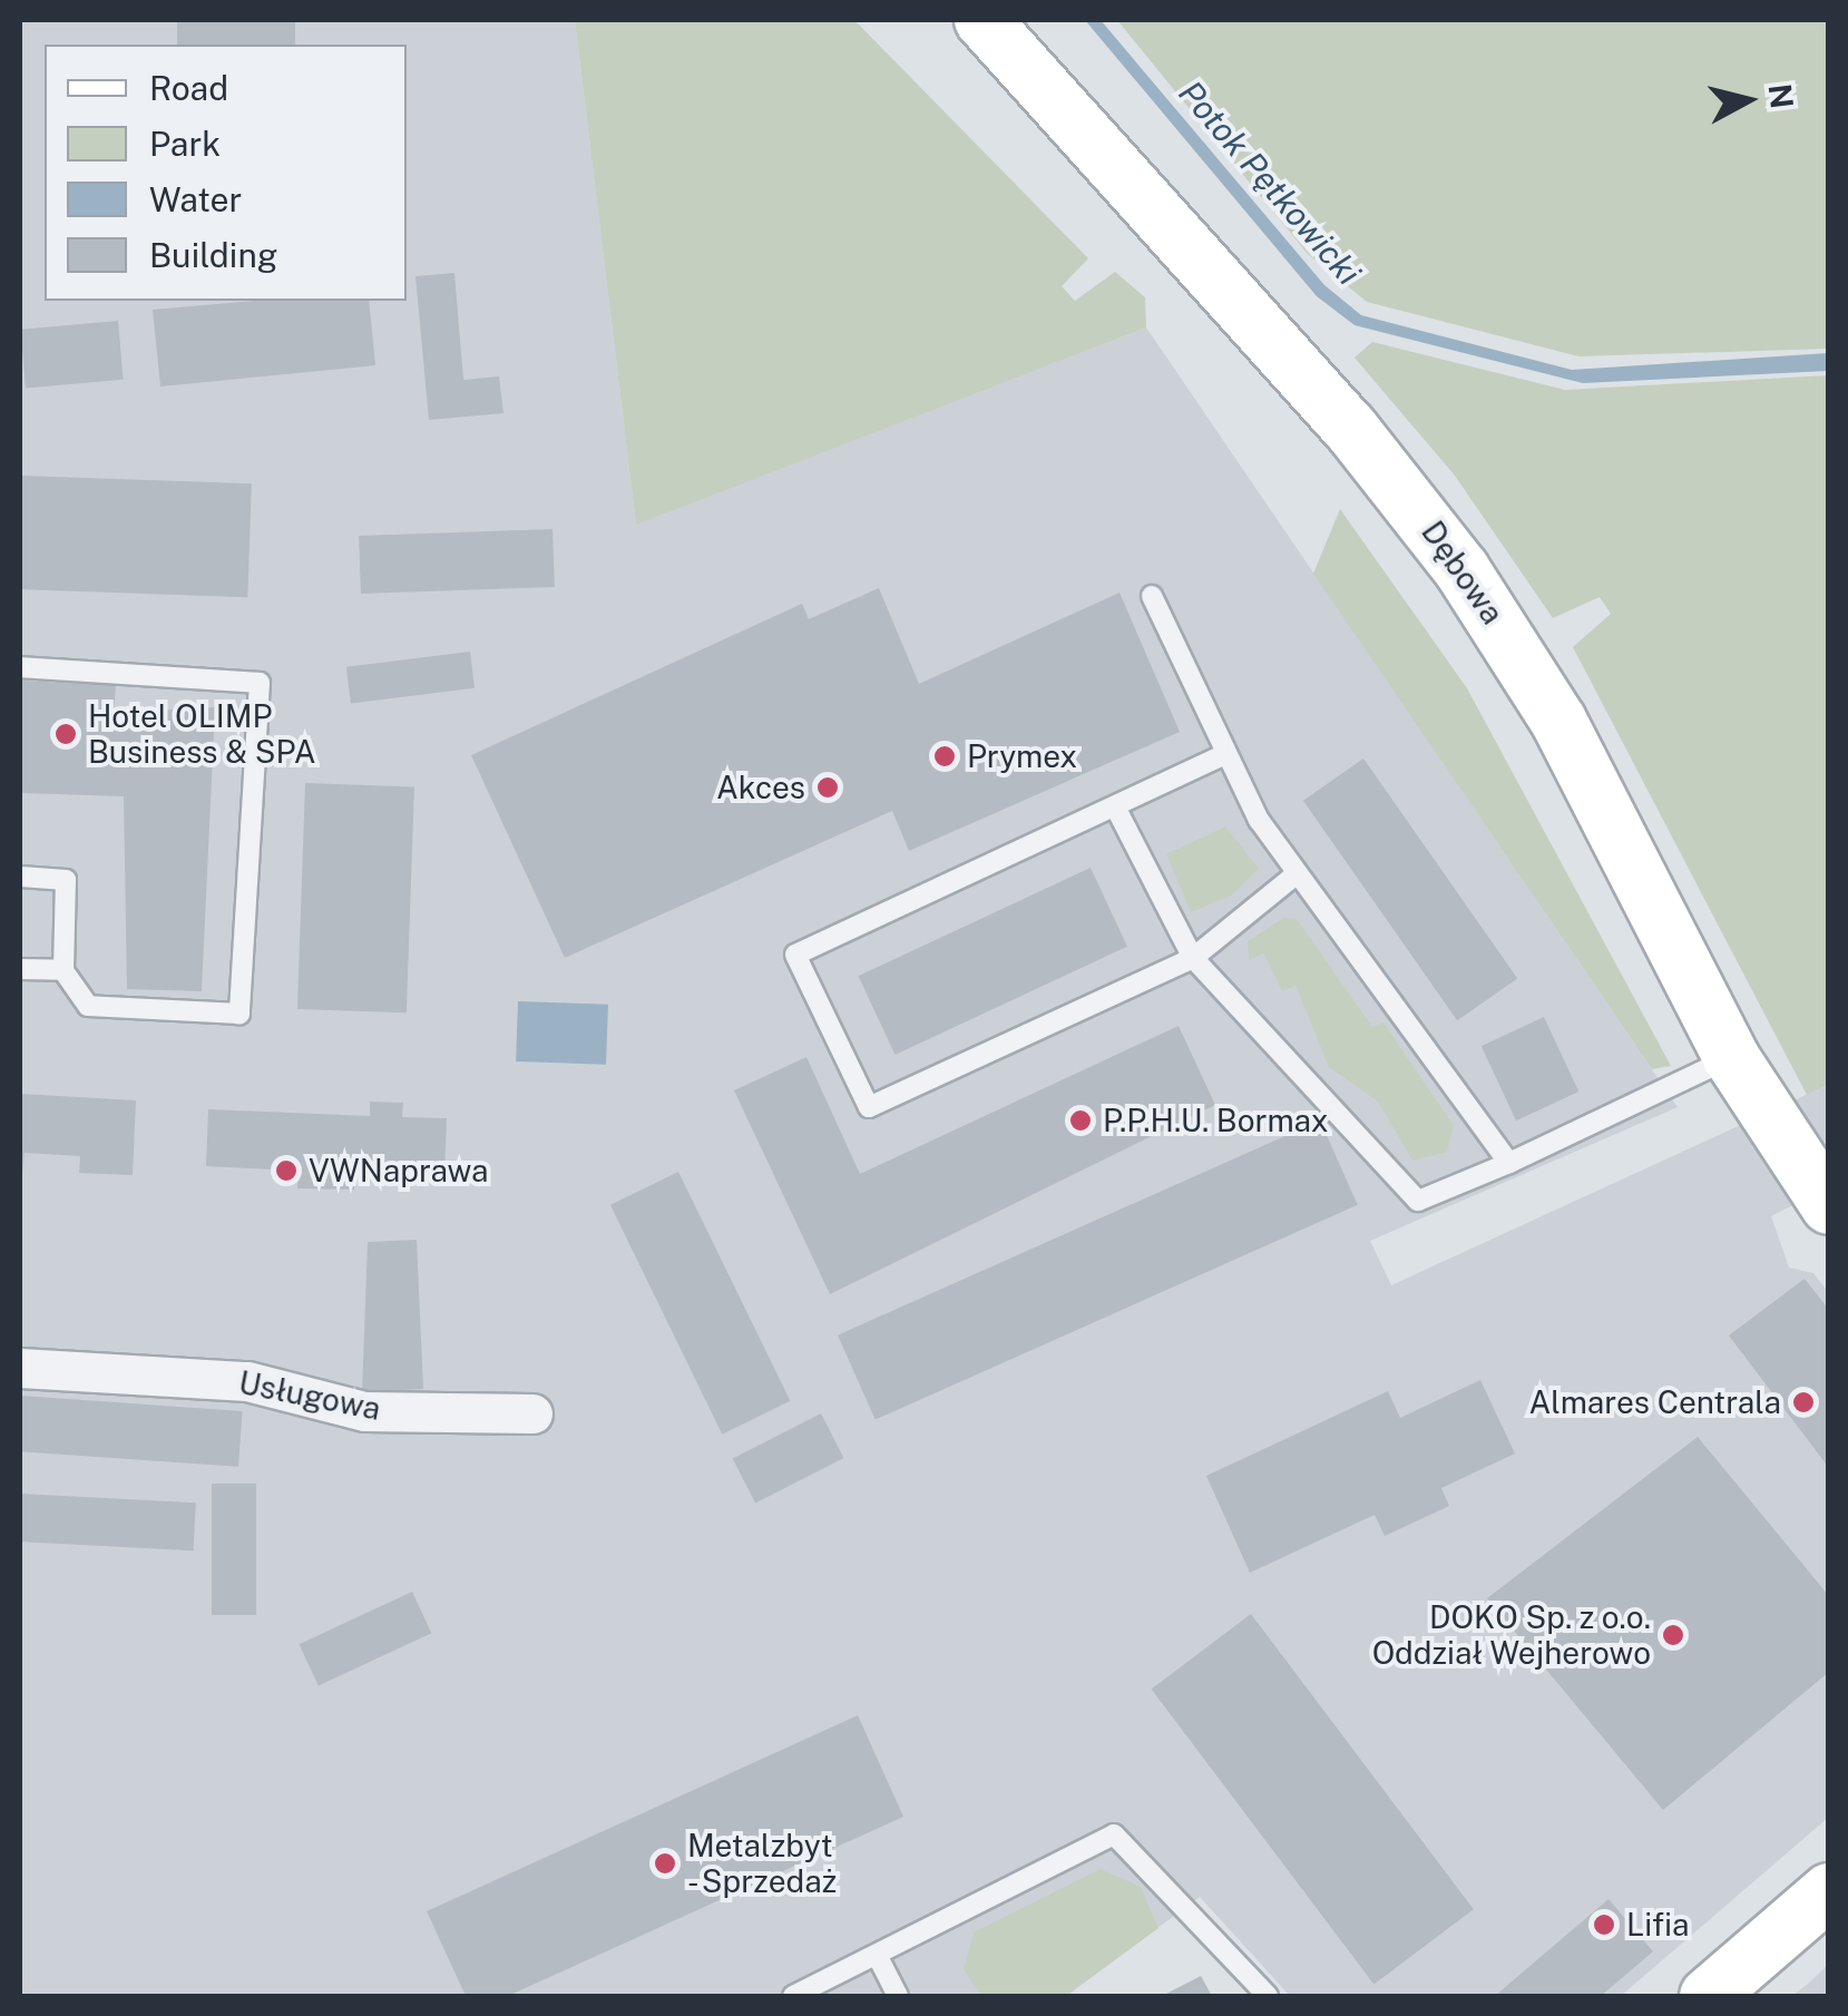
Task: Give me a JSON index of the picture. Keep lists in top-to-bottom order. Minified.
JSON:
{"streets":{"main road":["Dębowa"],"street":["Usługowa"]},"water":["Potok Pętkowicki"],"places":["Hotel OLIMP Business & SPA","Prymex","Akces","P.P.H.U. Bormax","VWNaprawa","Almares Centrala","DOKO Sp. z o.o. Oddział Wejherowo","Metalzbyt - Sprzedaż","Lifia"],"legend":["Road","Park","Water","Building"],"north":"right"}
